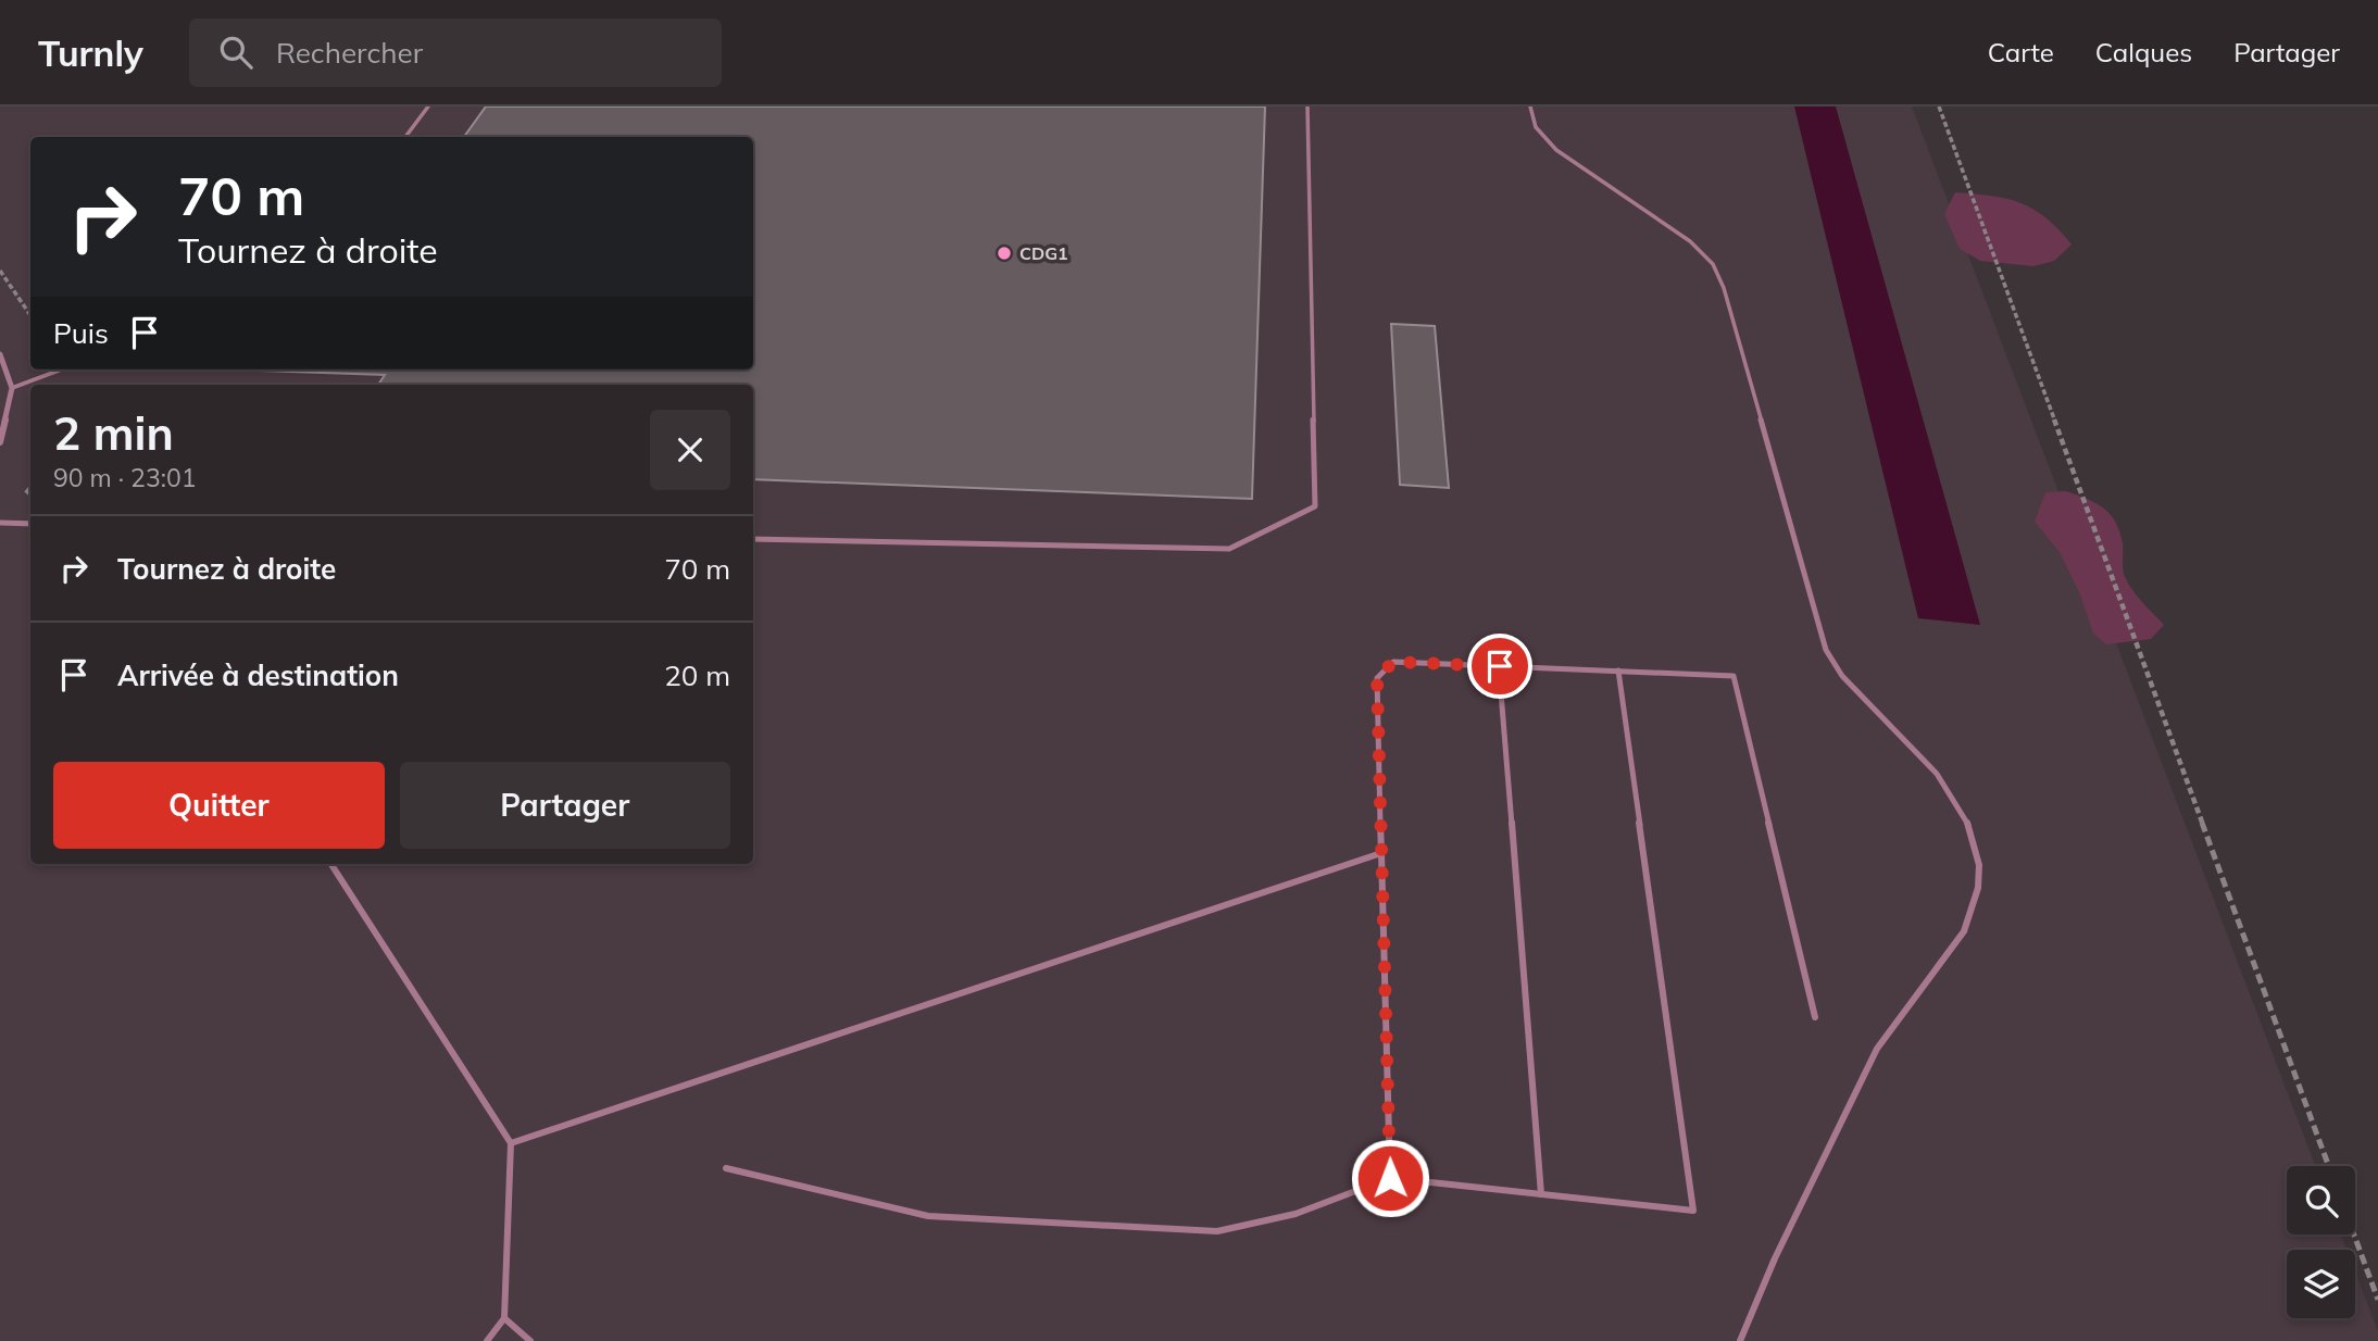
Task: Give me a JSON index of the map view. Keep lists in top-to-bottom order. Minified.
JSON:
{"places":["CDG1"],"page":{"header":"Turnly","search":"Rechercher","nav":["Carte","Calques","Partager"],"turn":["70 m","Tournez à droite"],"then":"Puis","heading":["2 min","90 m · 23:01"],"list":[{"name":"Tournez à droite","value":"70 m"},{"name":"Arrivée à destination","value":"20 m"}],"buttons":["Quitter","Partager"]}}
